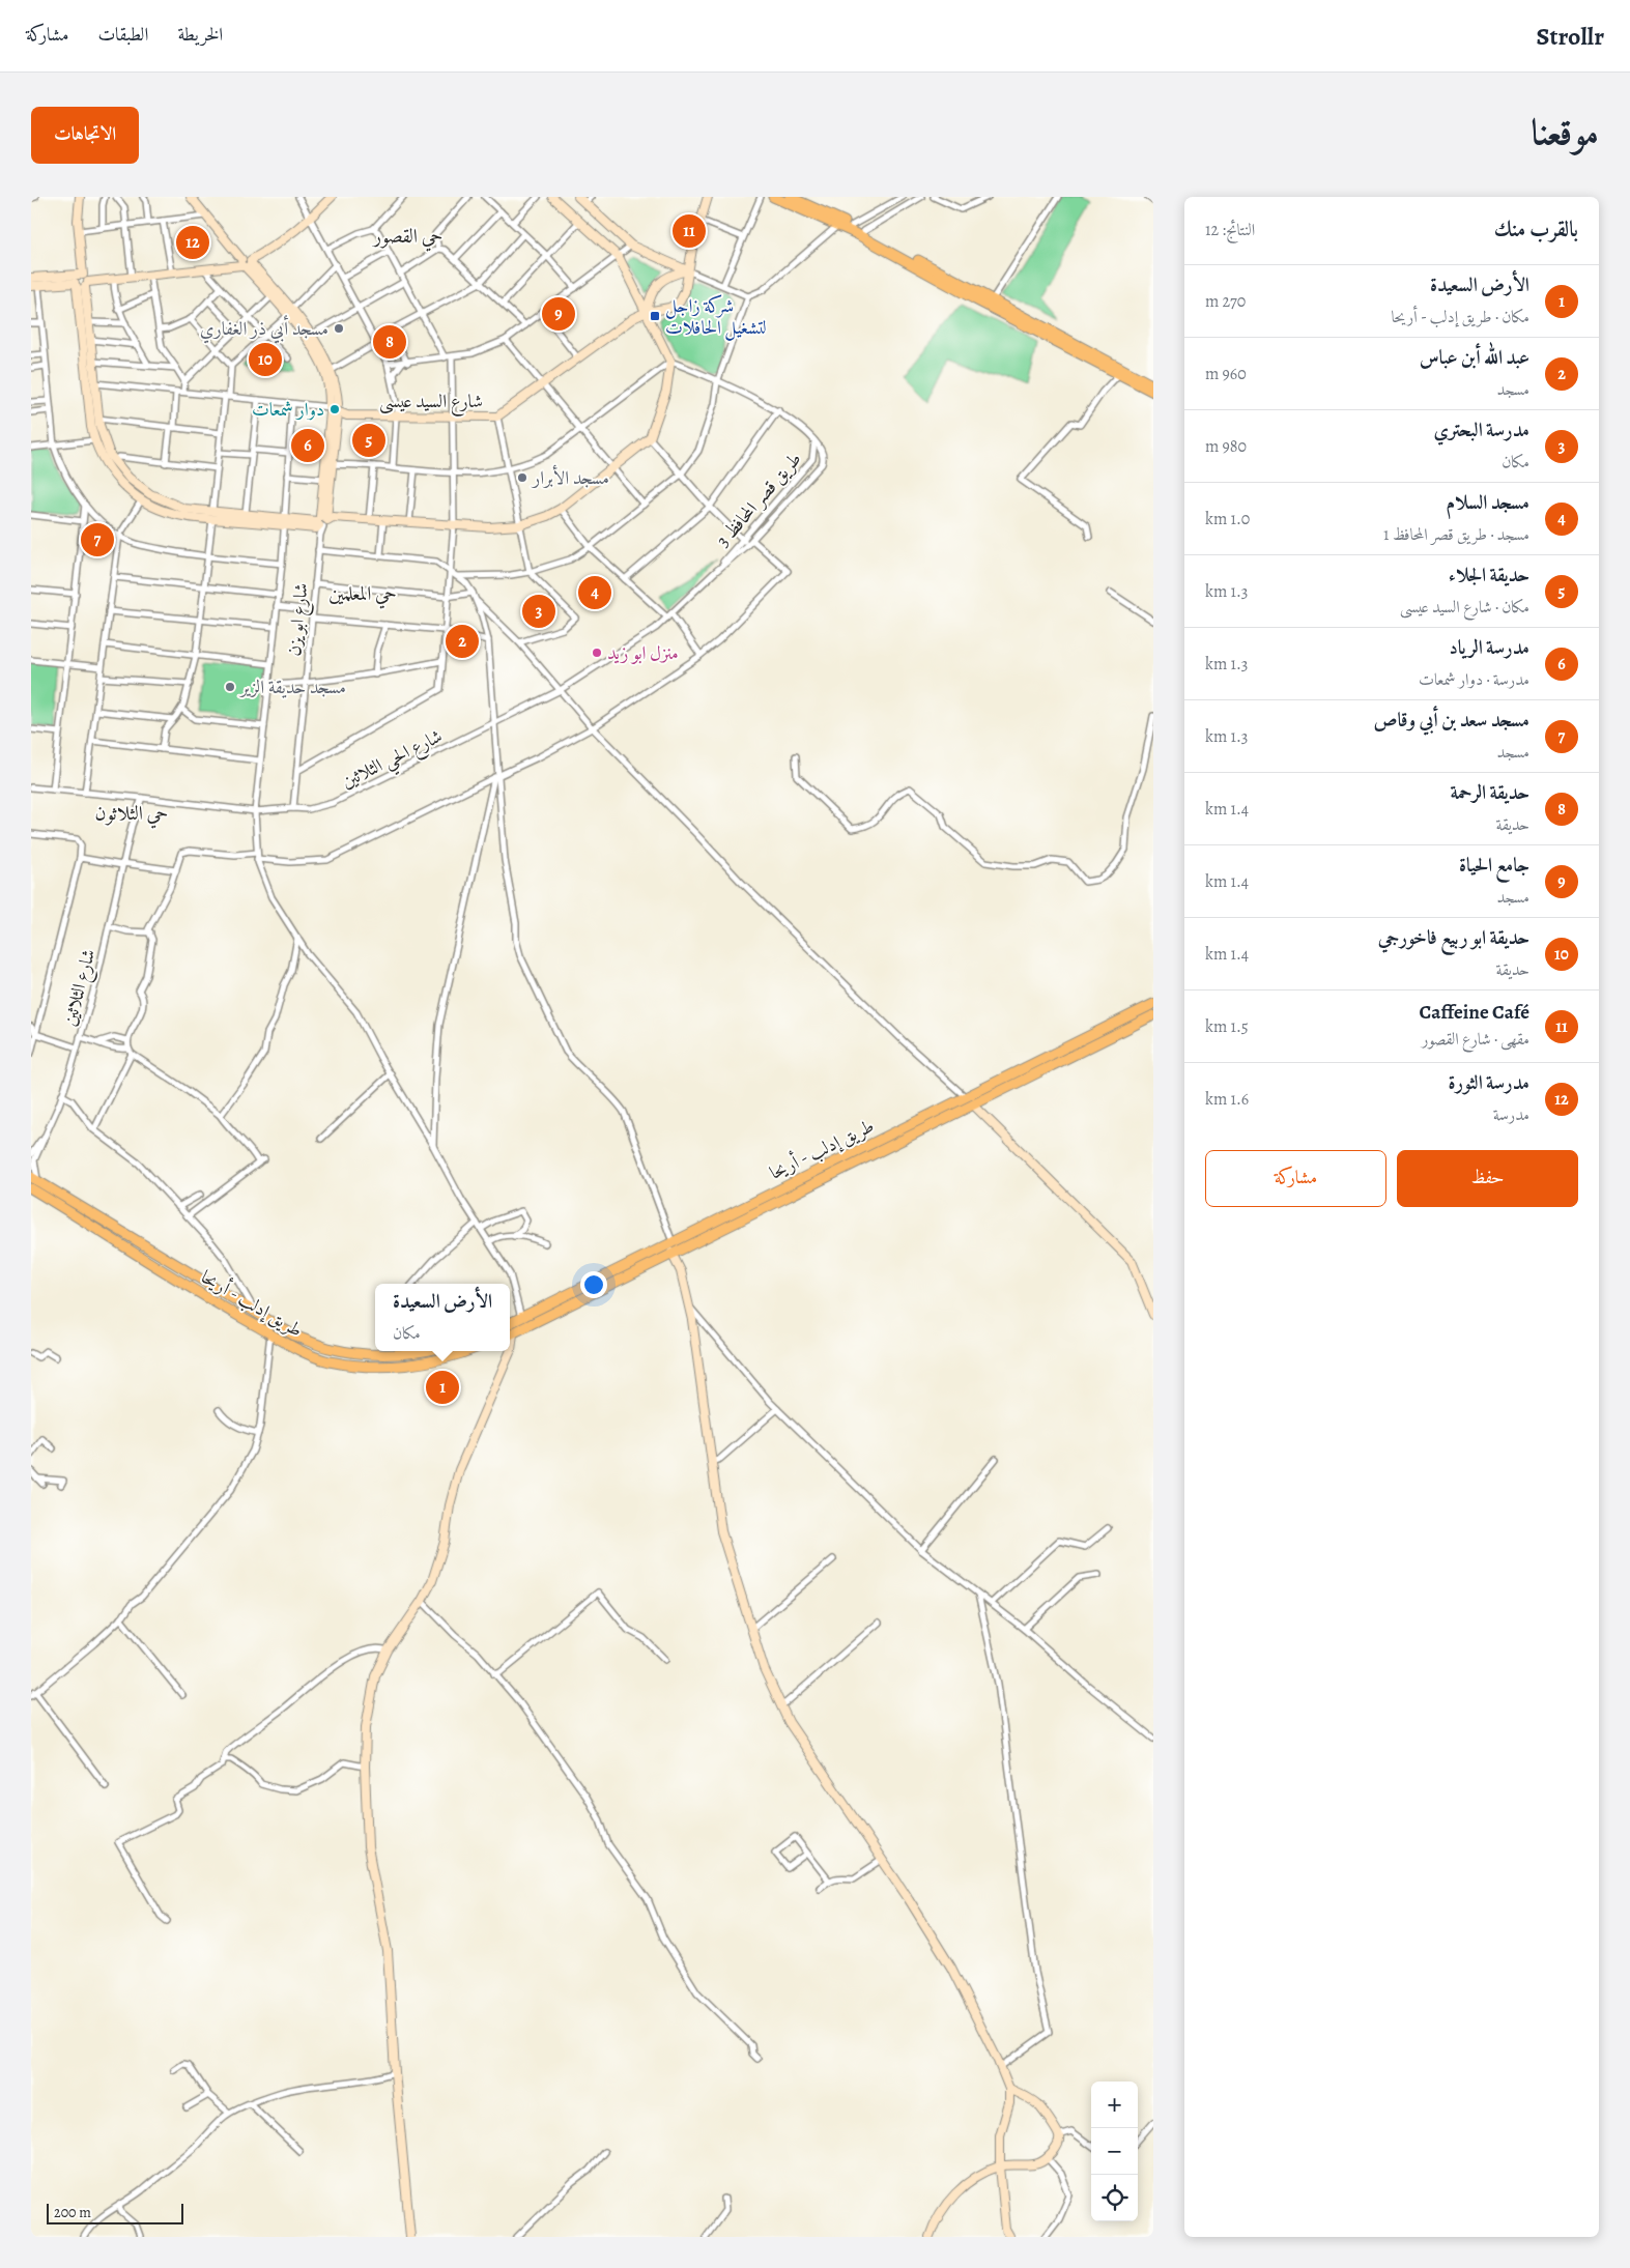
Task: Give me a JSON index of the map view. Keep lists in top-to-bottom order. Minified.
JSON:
{"streets":{"main road":["طريق إدلب - أريحا"],"street":["شارع السيد عيسى","طريق قصر المحافظ 3","شارع ابو يزن","شارع الحي الثلاثين","شارع الثلاثين"]},"crossings":[["طريق قصر المحافظ 3","شارع الحي الثلاثين"],["شارع ابو يزن","شارع الحي الثلاثين"],["شارع الحي الثلاثين","شارع الثلاثين"],["شارع الثلاثين","طريق إدلب - أريحا"]],"districts":["حي القصور","حي المعلمين","حي الثلاثون"],"places":{"transit":["شركة زاجل لتشغيل الحافلات"],"other":["مسجد أبي ذر الغفاري","دوار شمعات","مسجد الأبرار","منزل ابو زيد","مسجد حديقة الزير"]},"scale_bar":"200 m","page":{"header":"Strollr","nav":["الخريطة","الطبقات","مشاركة"],"title":"موقعنا","buttons":["الاتجاهات",["حفظ","مشاركة"]],"heading":["بالقرب منك","النتائج: 12"],"pins":["11","12","9","8","10","5","6","7","4","3","2","1"],"list":[{"mark":"1","name":"الأرض السعيدة","note":"مكان · طريق إدلب - أريحا","value":"270 m"},{"mark":"2","name":"عبد الله أبن عباس","note":"مسجد","value":"960 m"},{"mark":"3","name":"مدرسة البحتري","note":"مكان","value":"980 m"},{"mark":"4","name":"مسجد السلام","note":"مسجد · طريق قصر المحافظ 1","value":"1.0 km"},{"mark":"5","name":"حديقة الجلاء","note":"مكان · شارع السيد عيسى","value":"1.3 km"},{"mark":"6","name":"مدرسة الرياد","note":"مدرسة · دوار شمعات","value":"1.3 km"},{"mark":"7","name":"مسجد سعد بن أبي وقاص","note":"مسجد","value":"1.3 km"},{"mark":"8","name":"حديقة الرحمة","note":"حديقة","value":"1.4 km"},{"mark":"9","name":"جامع الحياة","note":"مسجد","value":"1.4 km"},{"mark":"10","name":"حديقة ابو ربيع فاخورجي","note":"حديقة","value":"1.4 km"},{"mark":"11","name":"Caffeine Café","note":"مقهى · شارع القصور","value":"1.5 km"},{"mark":"12","name":"مدرسة الثورة","note":"مدرسة","value":"1.6 km"}],"popup":["الأرض السعيدة","مكان"],"map_buttons":["+","−"],"scale":"200 m"}}
